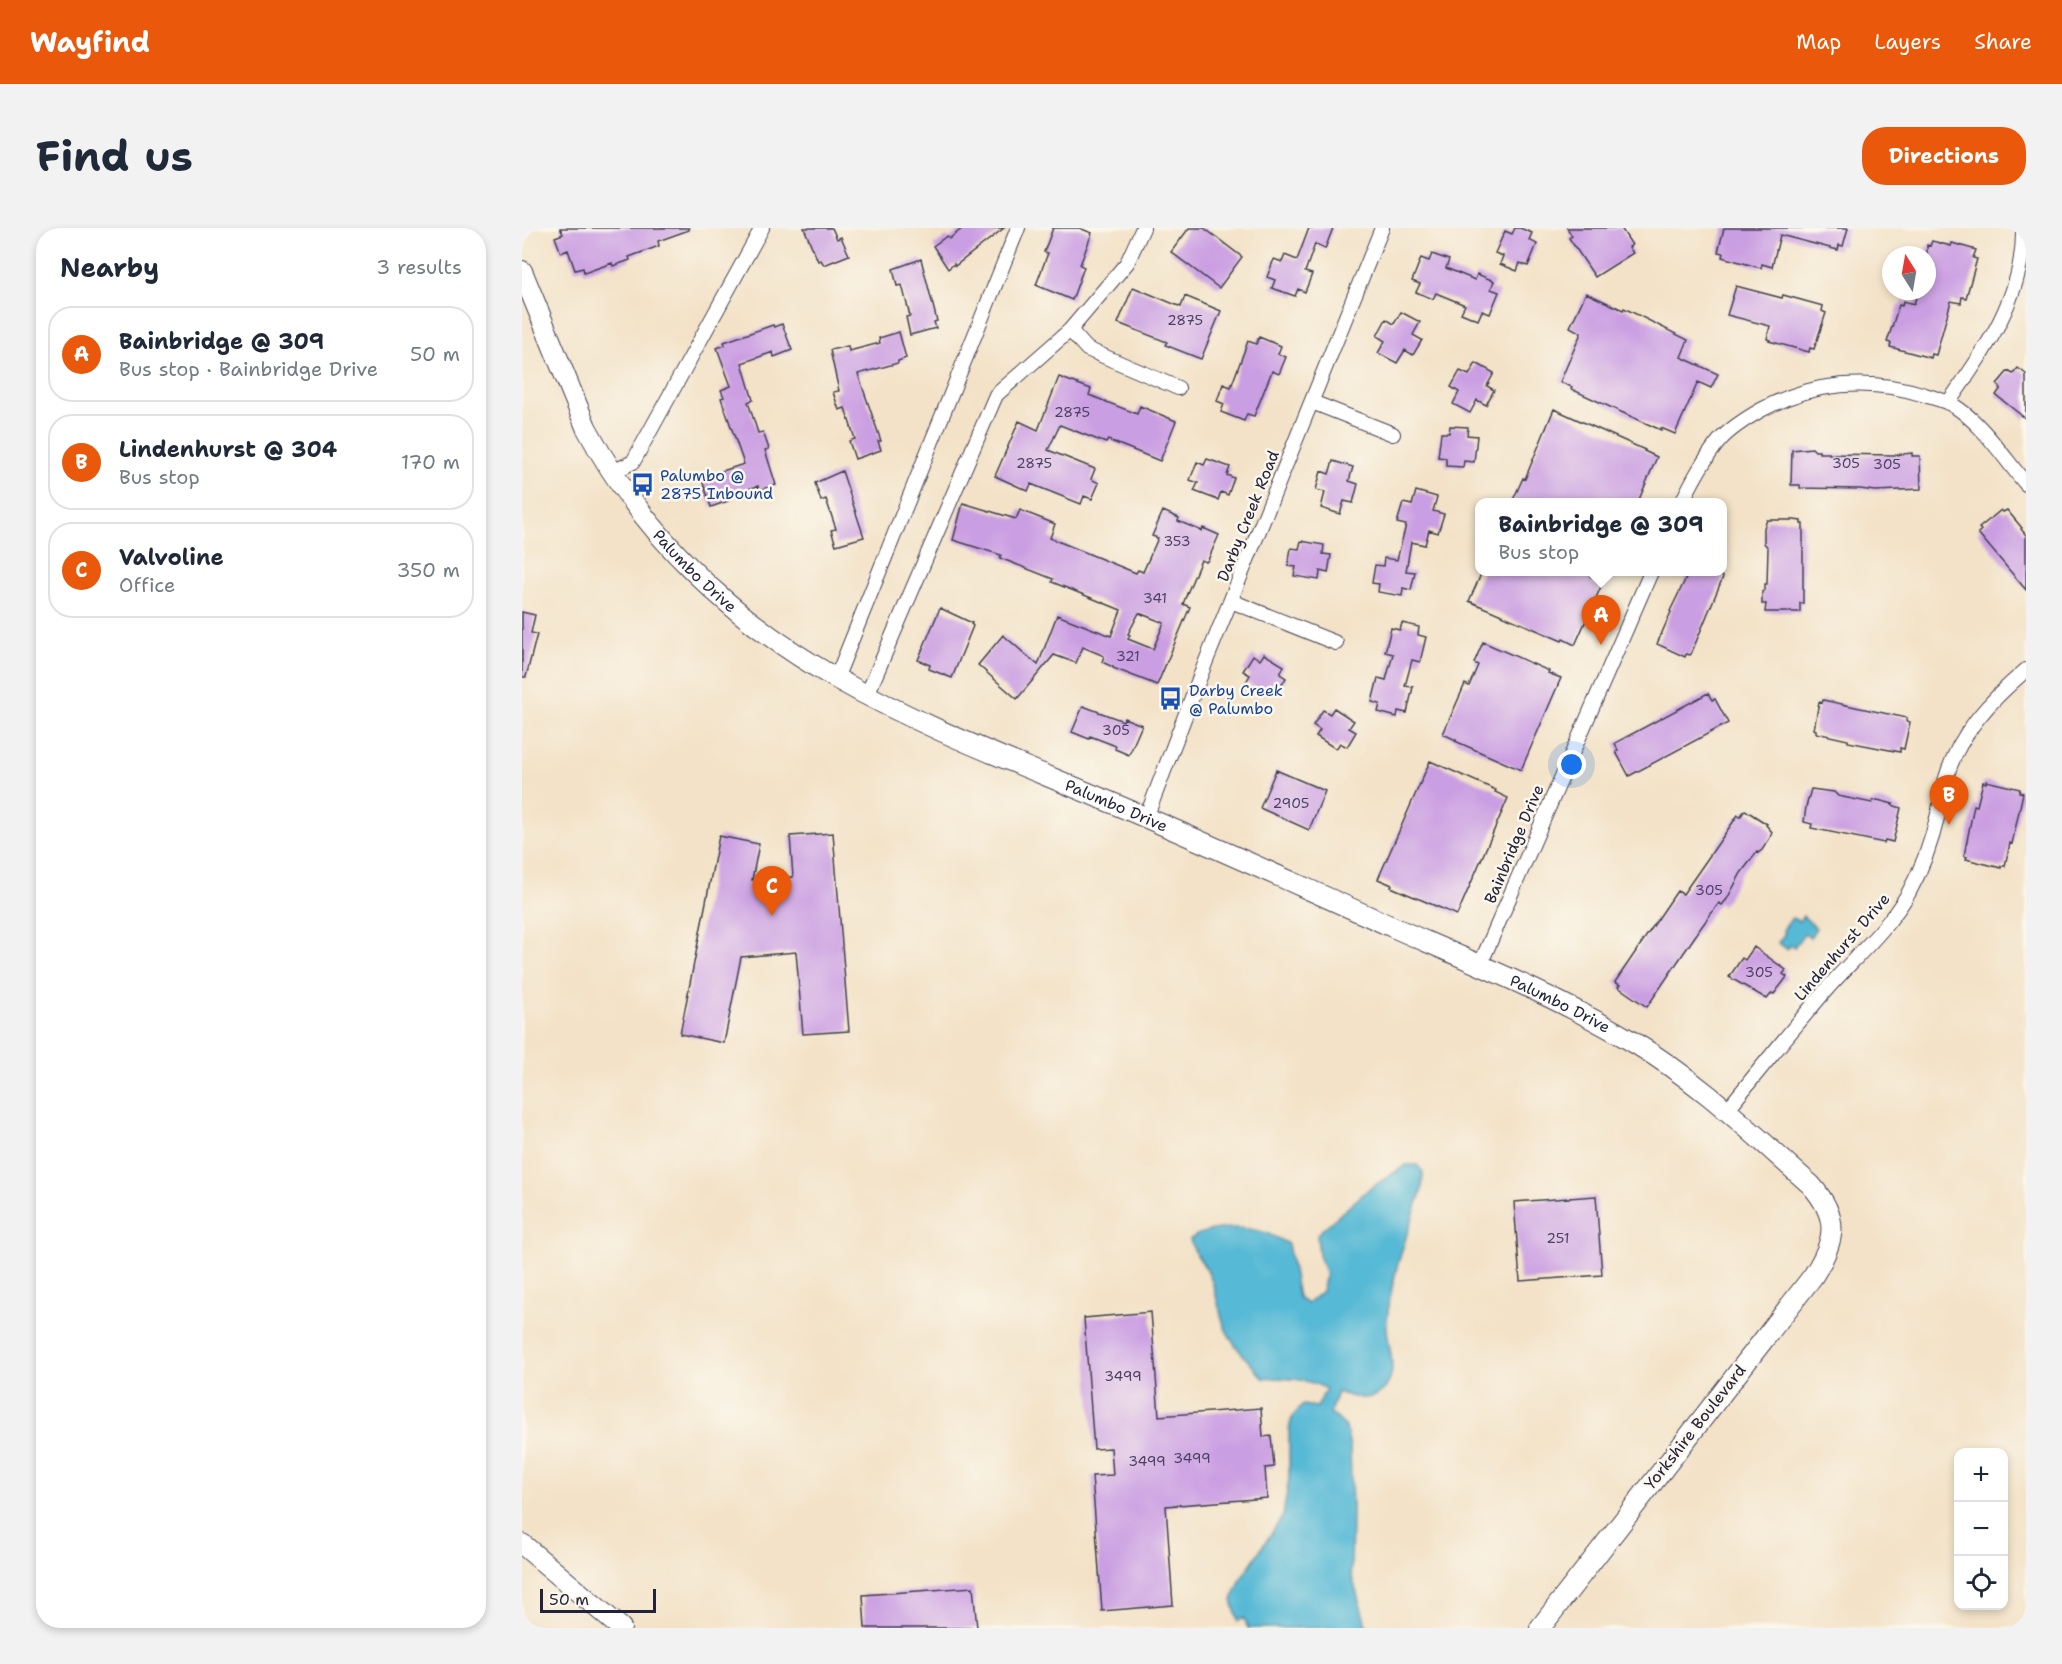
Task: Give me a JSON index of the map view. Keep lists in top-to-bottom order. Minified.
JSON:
{"streets":{"street":["Darby Creek Road","Palumbo Drive","Bainbridge Drive","Lindenhurst Drive","Yorkshire Boulevard"]},"crossings":[["Darby Creek Road","Palumbo Drive"],["Palumbo Drive","Bainbridge Drive"],["Palumbo Drive","Lindenhurst Drive"],["Palumbo Drive","Yorkshire Boulevard"]],"places":{"bus stop":["Palumbo @ 2875 Inbound","Darby Creek @ Palumbo"]},"house_numbers":["2875","2875","2875","305","305","353","341","321","305","2905","305","305","251","3499","3499","3499"],"scale_bar":"50 m","north":"top","page":{"header":"Wayfind","nav":["Map","Layers","Share"],"buttons":"Directions","title":"Find us","heading":["Nearby","3 results"],"list":[{"mark":"A","name":"Bainbridge @ 309","note":"Bus stop · Bainbridge Drive","value":"50 m"},{"mark":"B","name":"Lindenhurst @ 304","note":"Bus stop","value":"170 m"},{"mark":"C","name":"Valvoline","note":"Office","value":"350 m"}],"popup":["Bainbridge @ 309","Bus stop"],"pins":["A","B","C"],"map_buttons":["+","−"],"scale":"50 m"}}
